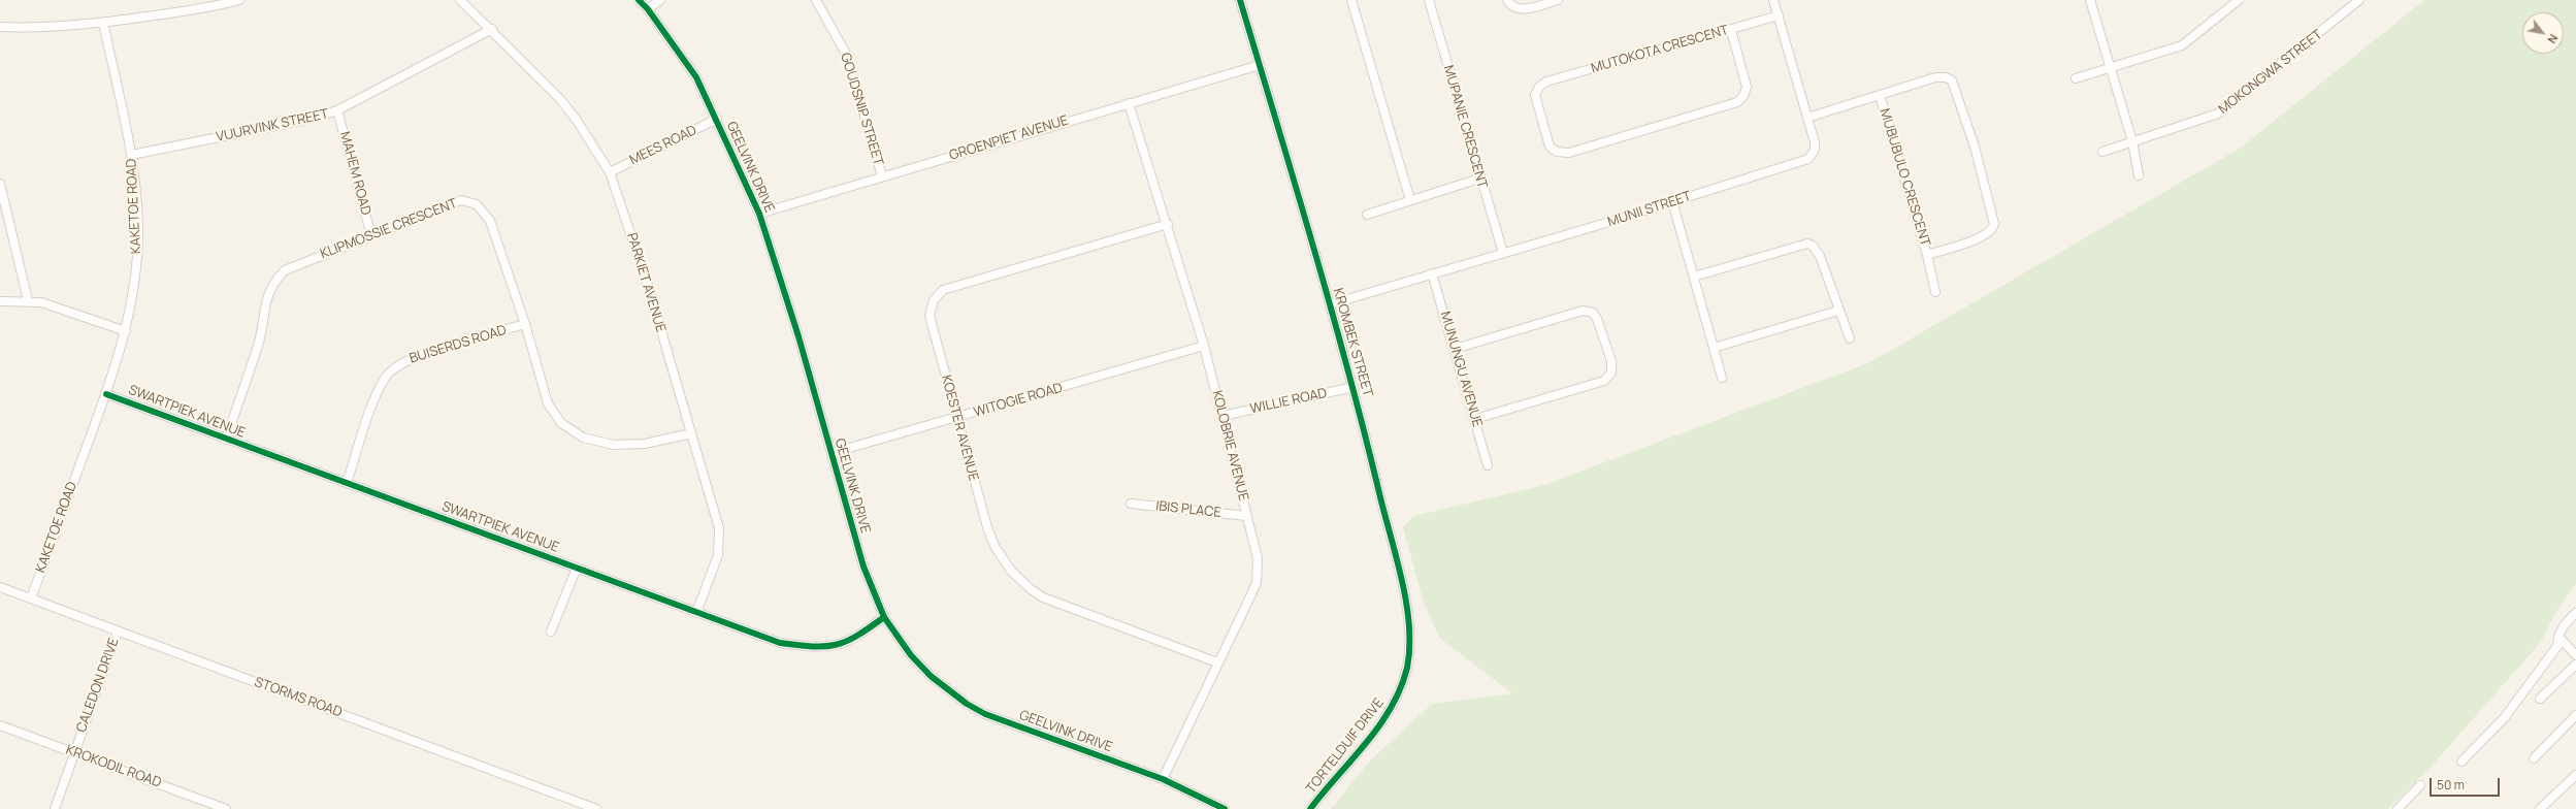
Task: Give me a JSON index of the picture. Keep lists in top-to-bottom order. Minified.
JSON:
{"streets":{"street":["MUTOKOTA CRESCENT","MOKONGWA STREET","GOUDSNIP STREET","VUURVINK STREET","MUPANIE CRESCENT","GROENPIET AVENUE","MEES ROAD","GEELVINK DRIVE","MAHEM ROAD","MUBUBULO CRESCENT","KAKETOE ROAD","MUNII STREET","KLIPMOSSIE CRESCENT","PARKIET AVENUE","KROMBEK STREET","BUISERDS ROAD","MUNUNGU AVENUE","WITOGIE ROAD","WILLIE ROAD","SWARTPIEK AVENUE","KOESTER AVENUE","KOLOBRIE AVENUE","IBIS PLACE","CALEDON DRIVE","STORMS ROAD","TORTELDUIF DRIVE","KROKODIL ROAD"]},"crossings":[["MUTOKOTA CRESCENT","MUNII STREET"],["GOUDSNIP STREET","GROENPIET AVENUE"],["VUURVINK STREET","MAHEM ROAD"],["VUURVINK STREET","KAKETOE ROAD"],["VUURVINK STREET","PARKIET AVENUE"],["MUPANIE CRESCENT","MUNII STREET"],["GROENPIET AVENUE","GEELVINK DRIVE"],["GROENPIET AVENUE","KROMBEK STREET"],["GROENPIET AVENUE","KOLOBRIE AVENUE"],["MEES ROAD","GEELVINK DRIVE"],["MEES ROAD","PARKIET AVENUE"],["GEELVINK DRIVE","WITOGIE ROAD"],["GEELVINK DRIVE","SWARTPIEK AVENUE"],["GEELVINK DRIVE","KOLOBRIE AVENUE"],["MAHEM ROAD","KLIPMOSSIE CRESCENT"],["MUBUBULO CRESCENT","MUNII STREET"],["KAKETOE ROAD","SWARTPIEK AVENUE"],["KAKETOE ROAD","STORMS ROAD"],["MUNII STREET","KROMBEK STREET"],["MUNII STREET","MUNUNGU AVENUE"],["KLIPMOSSIE CRESCENT","PARKIET AVENUE"],["KLIPMOSSIE CRESCENT","BUISERDS ROAD"],["KLIPMOSSIE CRESCENT","SWARTPIEK AVENUE"],["PARKIET AVENUE","SWARTPIEK AVENUE"],["KROMBEK STREET","WILLIE ROAD"],["KROMBEK STREET","TORTELDUIF DRIVE"],["BUISERDS ROAD","SWARTPIEK AVENUE"],["WITOGIE ROAD","KOESTER AVENUE"],["WITOGIE ROAD","KOLOBRIE AVENUE"],["WILLIE ROAD","KOLOBRIE AVENUE"],["KOESTER AVENUE","KOLOBRIE AVENUE"],["KOLOBRIE AVENUE","IBIS PLACE"],["CALEDON DRIVE","STORMS ROAD"],["CALEDON DRIVE","KROKODIL ROAD"]],"scale_bar":"50 m","north":"bottom right"}
